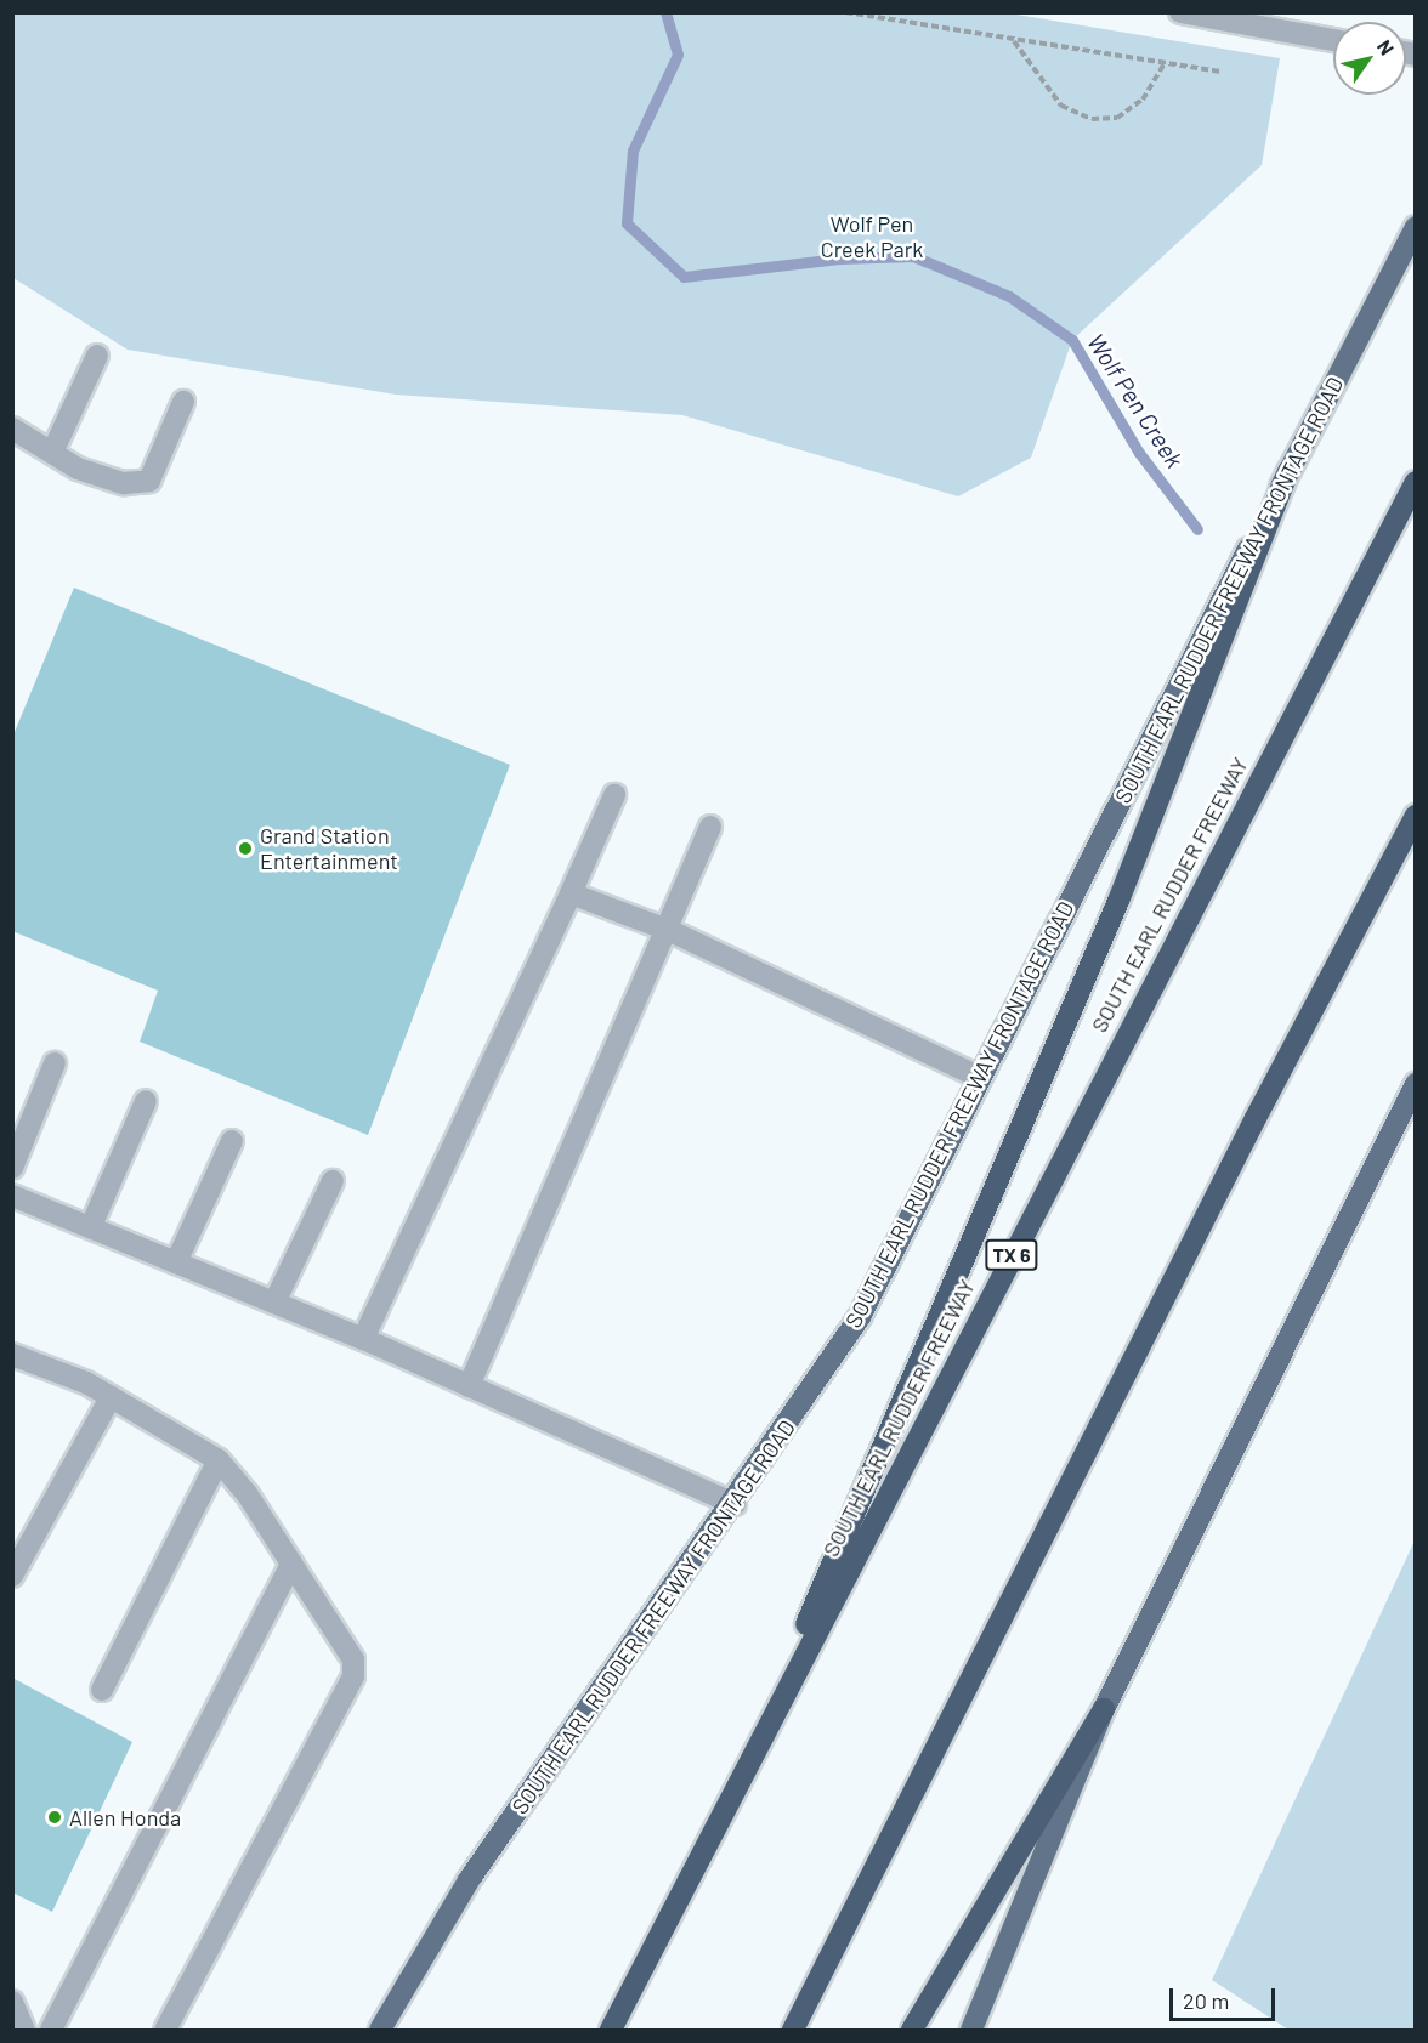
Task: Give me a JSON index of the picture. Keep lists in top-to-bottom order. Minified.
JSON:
{"streets":{"highway":["SOUTH EARL RUDDER FREEWAY","TX 6"],"main road":["SOUTH EARL RUDDER FREEWAY FRONTAGE ROAD"]},"water":["Wolf Pen Creek"],"parks":["Wolf Pen Creek Park"],"places":["Grand Station Entertainment","Allen Honda"],"scale_bar":"20 m","north":"top right"}
